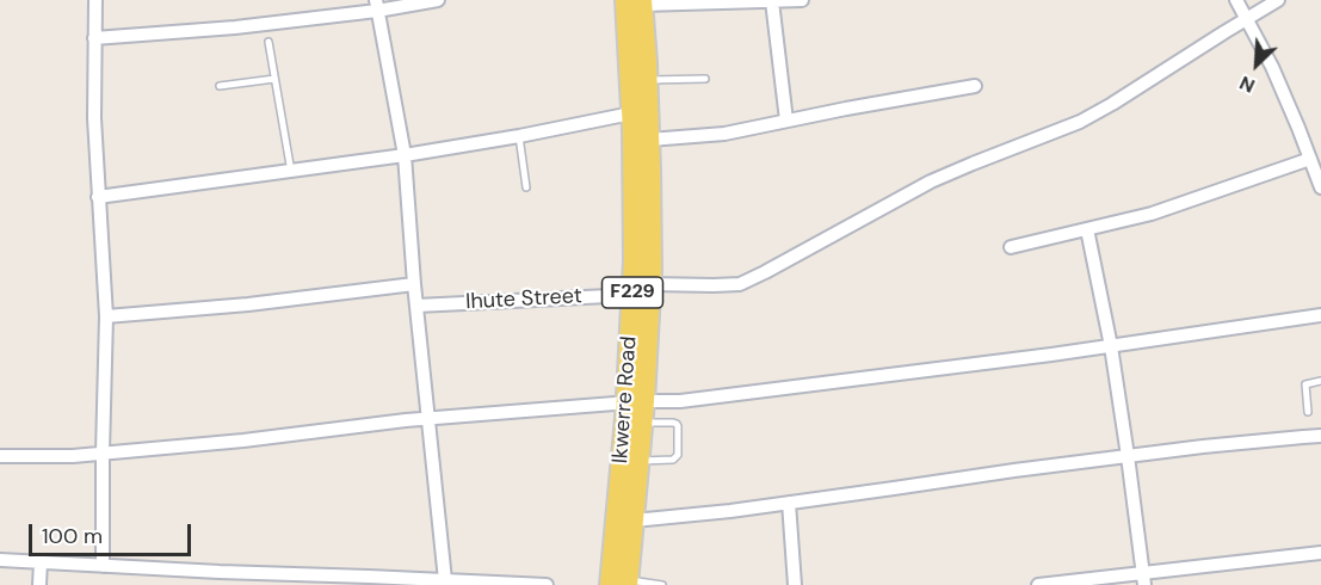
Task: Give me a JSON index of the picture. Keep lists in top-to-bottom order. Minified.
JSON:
{"streets":{"main road":["F229","Ikwerre Road"],"street":["Ihute Street"]},"crossings":[["Ihute Street","Ikwerre Road"]],"scale_bar":"100 m","north":"bottom left"}
